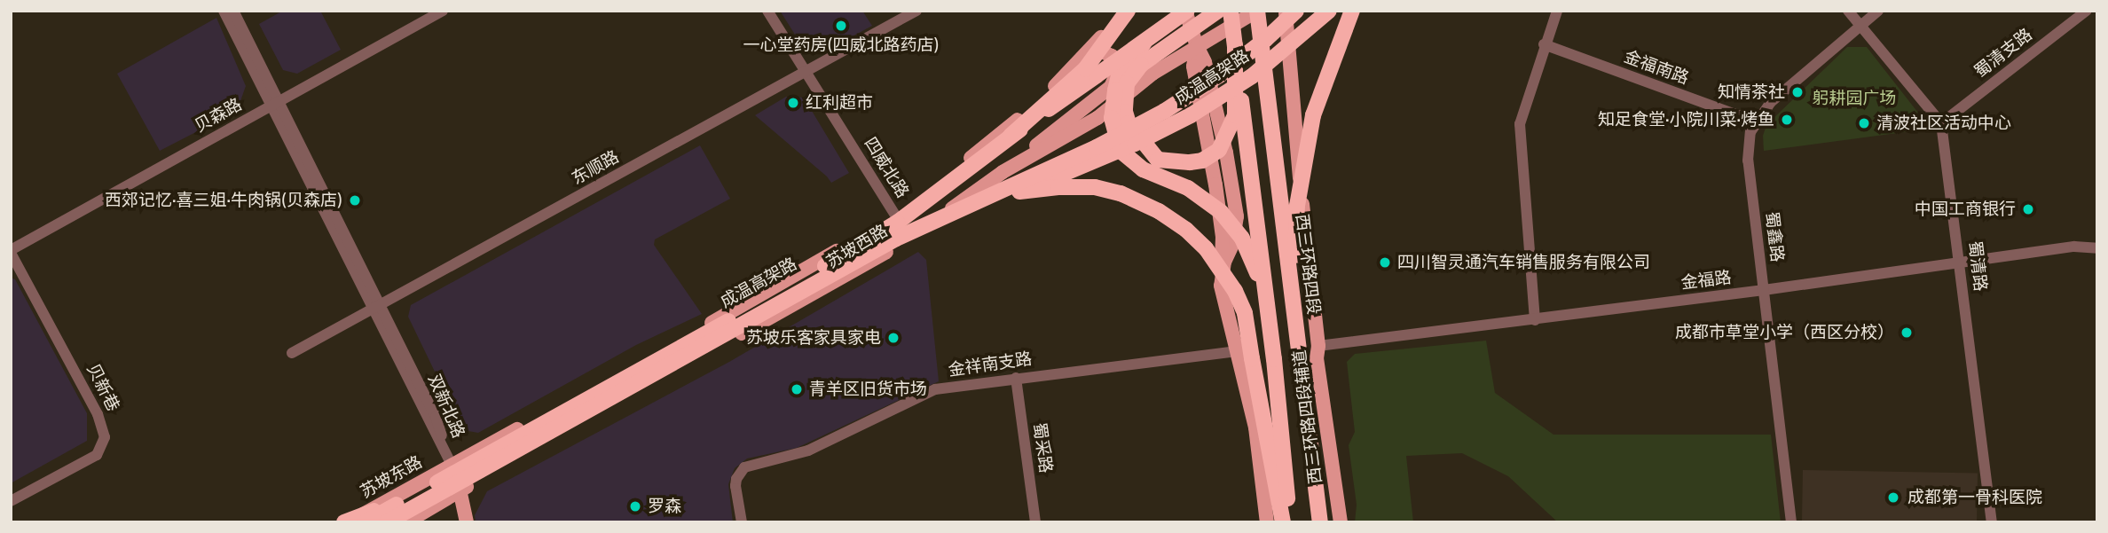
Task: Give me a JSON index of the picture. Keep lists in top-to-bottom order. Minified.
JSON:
{"streets":{"highway":["成温高架路","西三环路四段"],"main road":["苏坡西路","西三环路四段辅道","苏坡东路"],"street":["蜀清支路","金福南路","贝森路","东顺路","四威北路","蜀鑫路","蜀清路","金福路","金祥南支路","贝新巷","双新北路","蜀采路"]},"crossings":[["蜀清支路","蜀清路"],["金福南路","蜀鑫路"],["贝森路","贝新巷"],["贝森路","双新北路"],["东顺路","四威北路"],["东顺路","双新北路"],["四威北路","苏坡西路"],["蜀鑫路","金福路"],["苏坡西路","西三环路四段"],["苏坡西路","双新北路"],["苏坡西路","苏坡东路"],["蜀清路","金福路"],["金福路","西三环路四段辅道"],["金祥南支路","蜀采路"],["双新北路","苏坡东路"]],"parks":["躬耕园广场"],"places":["一心堂药房(四威北路药店)","知情茶社","红利超市","知足食堂·小院川菜·烤鱼","清波社区活动中心","西郊记忆·喜三姐·牛肉锅(贝森店)","中国工商银行","四川智灵通汽车销售服务有限公司","成都市草堂小学（西区分校）","苏坡乐客家具家电","青羊区旧货市场","成都第一骨科医院","罗森"]}
